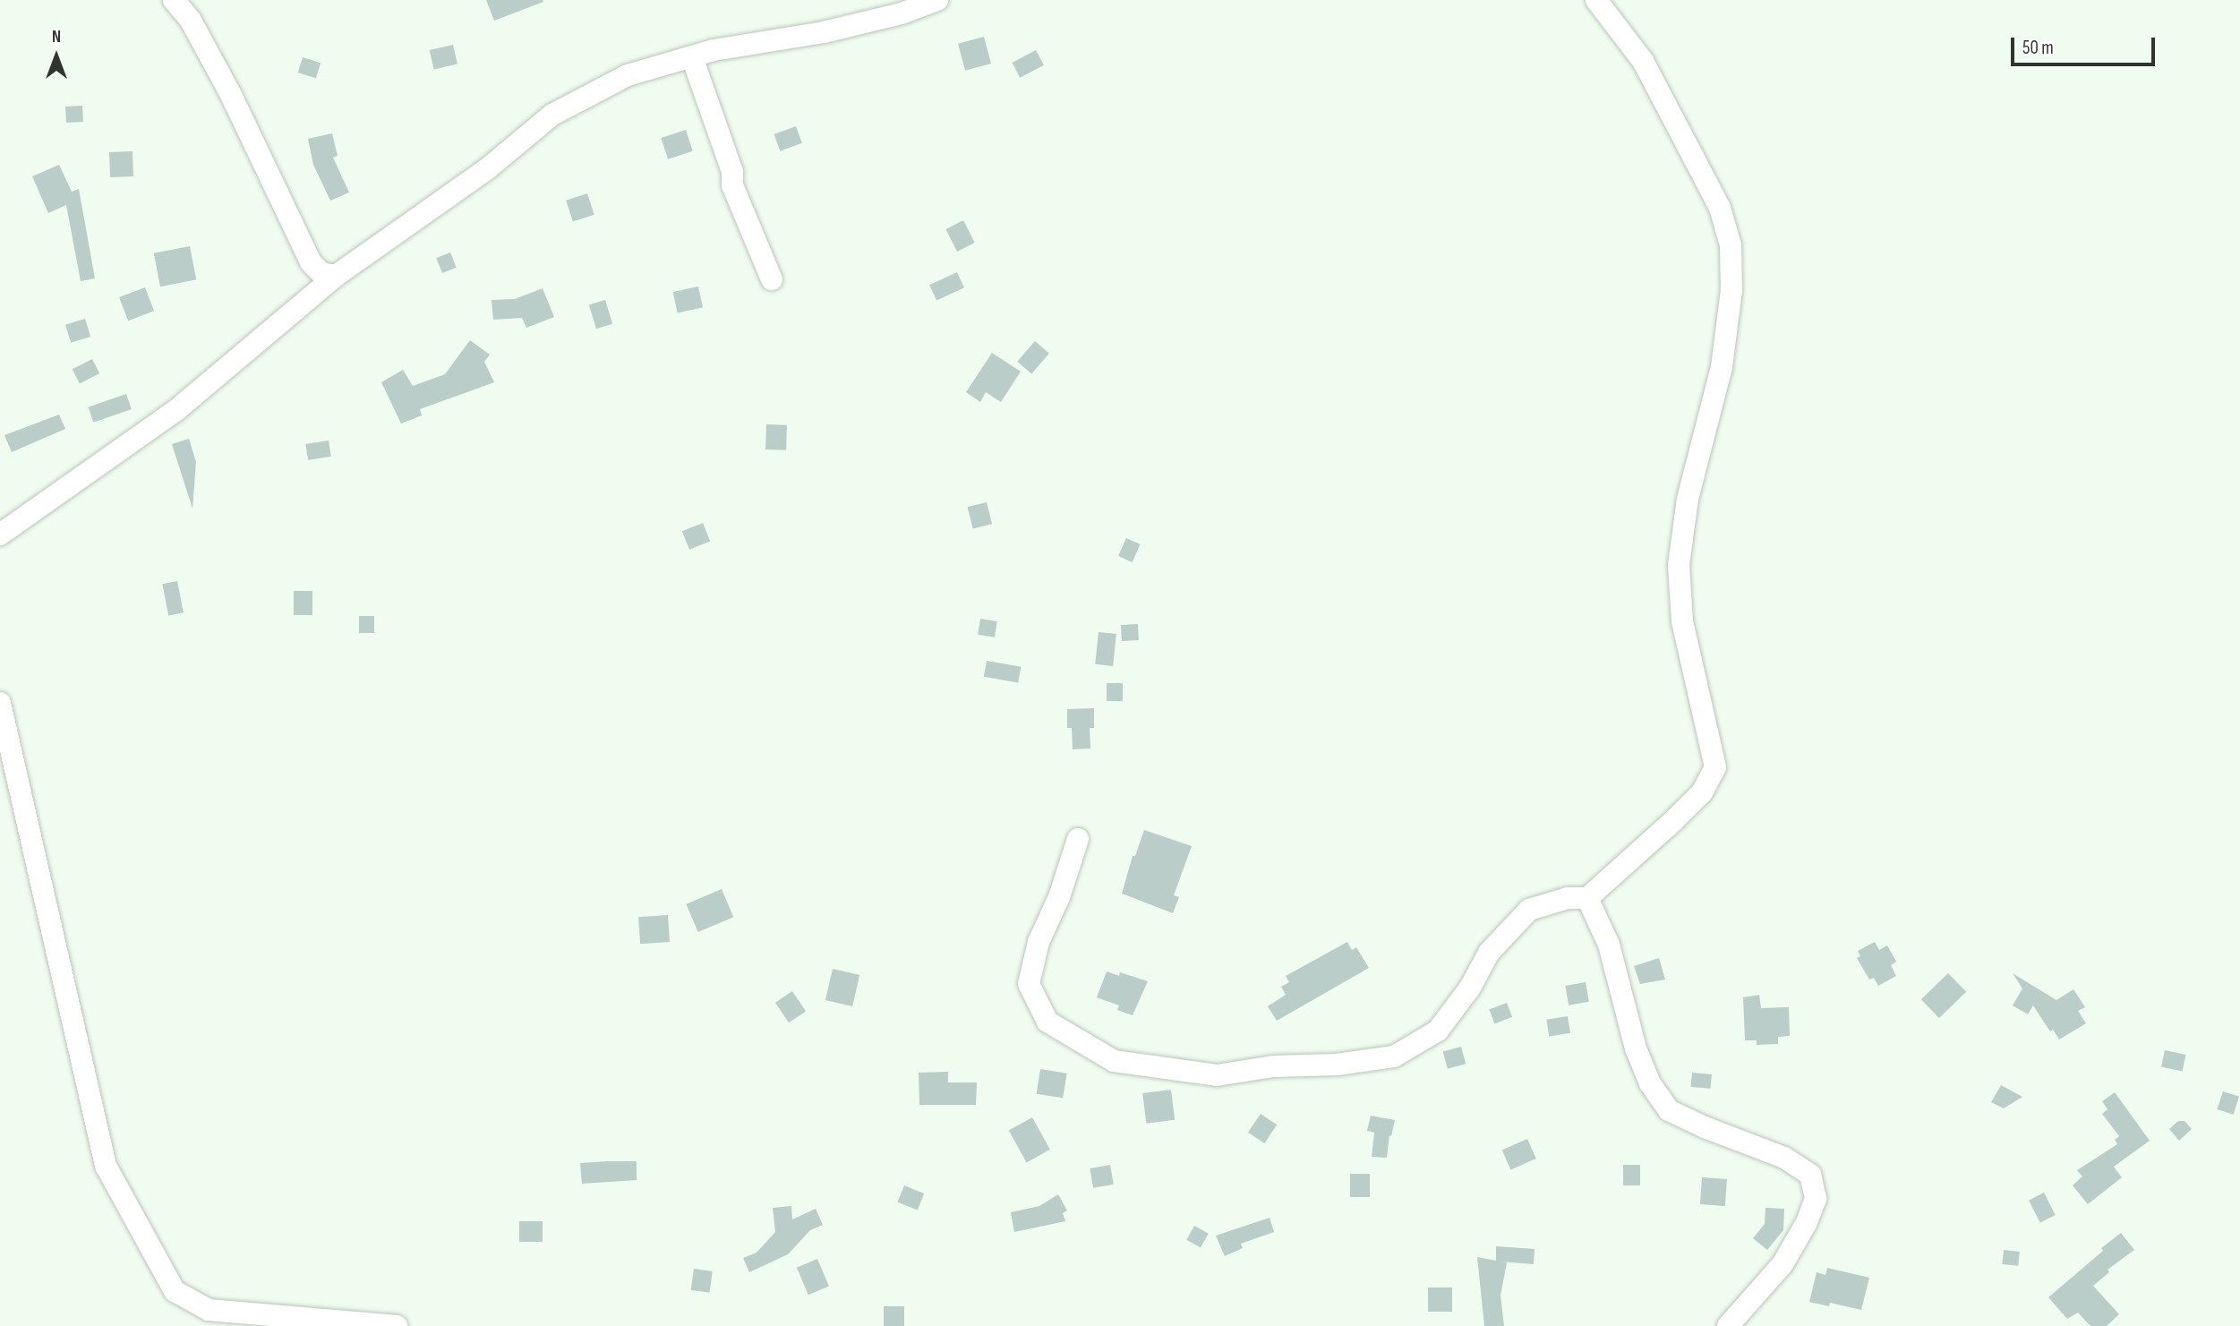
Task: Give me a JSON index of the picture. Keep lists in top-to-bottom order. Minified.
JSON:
{"scale_bar":"50 m","north":"top"}
